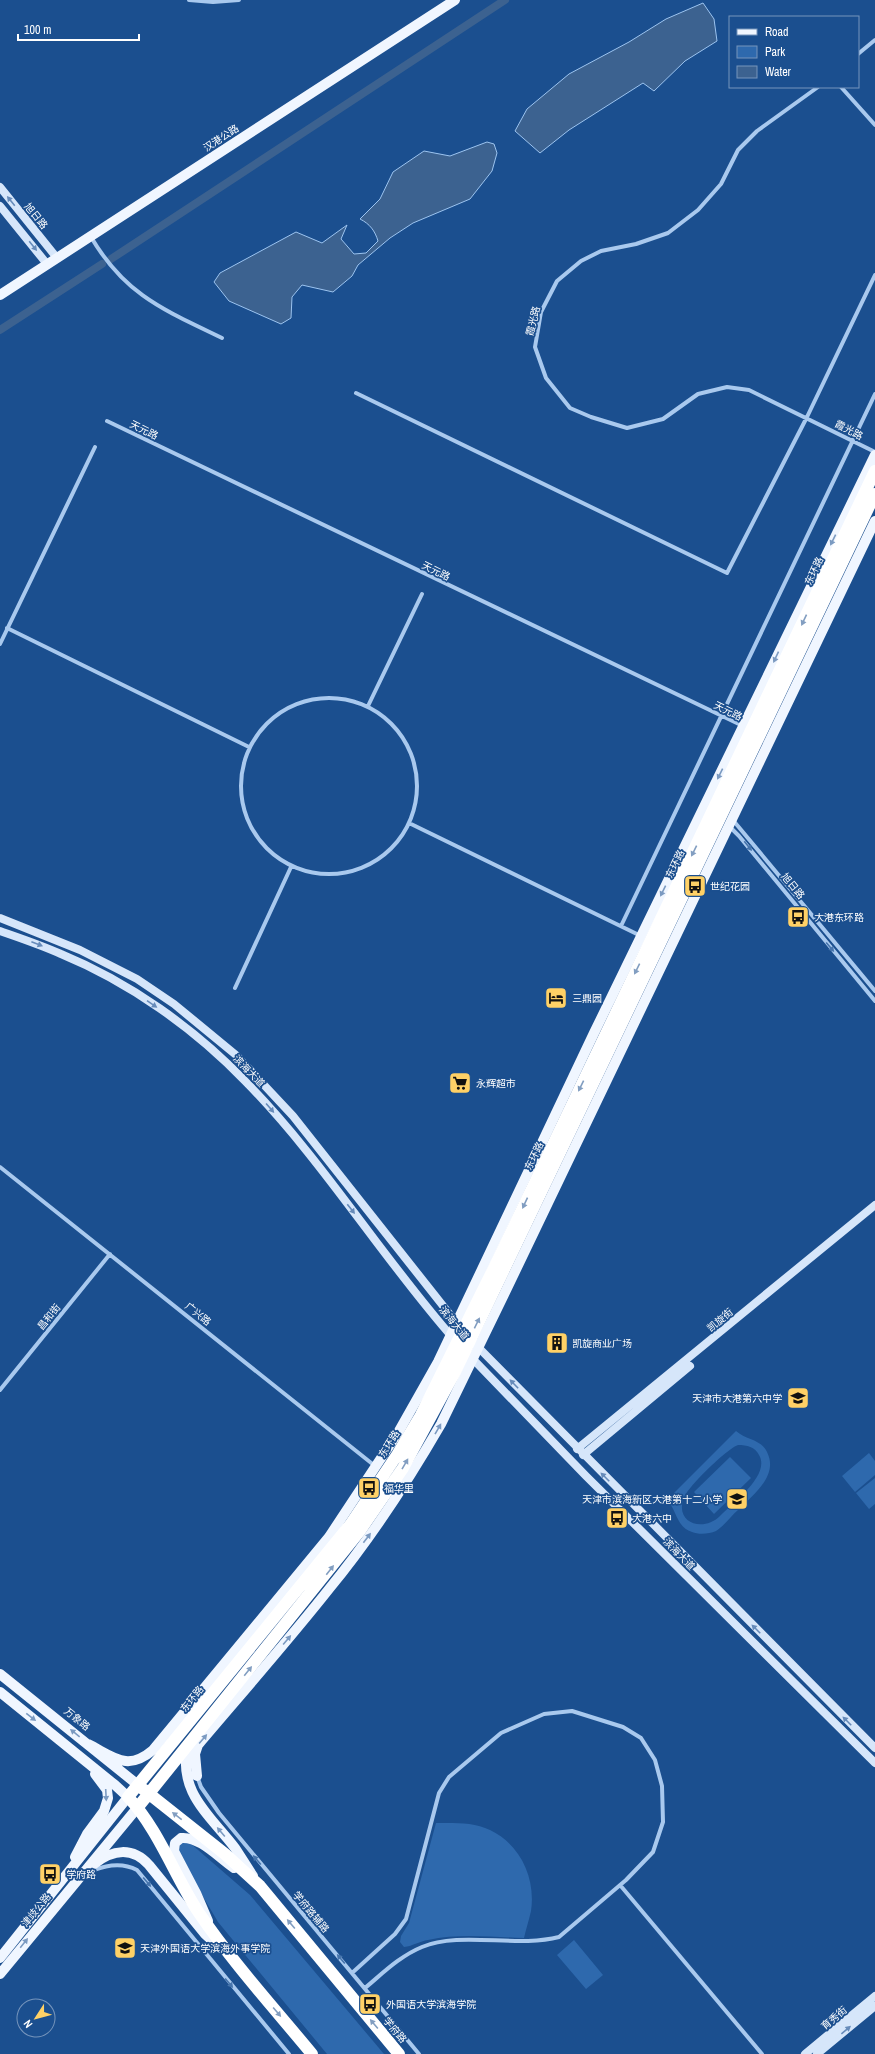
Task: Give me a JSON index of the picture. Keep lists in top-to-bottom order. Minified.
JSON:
{"streets":{"highway":["东环路","学府路"],"main road":["汉港公路","旭日路","滨海大道","凯旋街","万象路","津歧公路","育秀街"],"street":["霞光路","天元路","广兴路","昌和街","学府路辅路"]},"crossings":[["汉港公路","旭日路"],["旭日路","东环路"],["天元路","东环路"],["东环路","滨海大道"],["东环路","广兴路"],["东环路","万象路"],["东环路","津歧公路"],["东环路","学府路"],["滨海大道","凯旋街"],["广兴路","昌和街"],["万象路","学府路"]],"one_way":["学府路辅路"],"places":{"bus stop":["世纪花园","大港东环路","福华里","大港六中","学府路","外国语大学滨海学院"],"hotel":["三鼎园"],"supermarket":["永辉超市"],"building":["凯旋商业广场"],"school or university":["天津市大港第六中学","天津市滨海新区大港第十二小学","天津外国语大学滨海外事学院"]},"legend":["Road","Park","Water"],"scale_bar":"100 m","north":"bottom left"}
